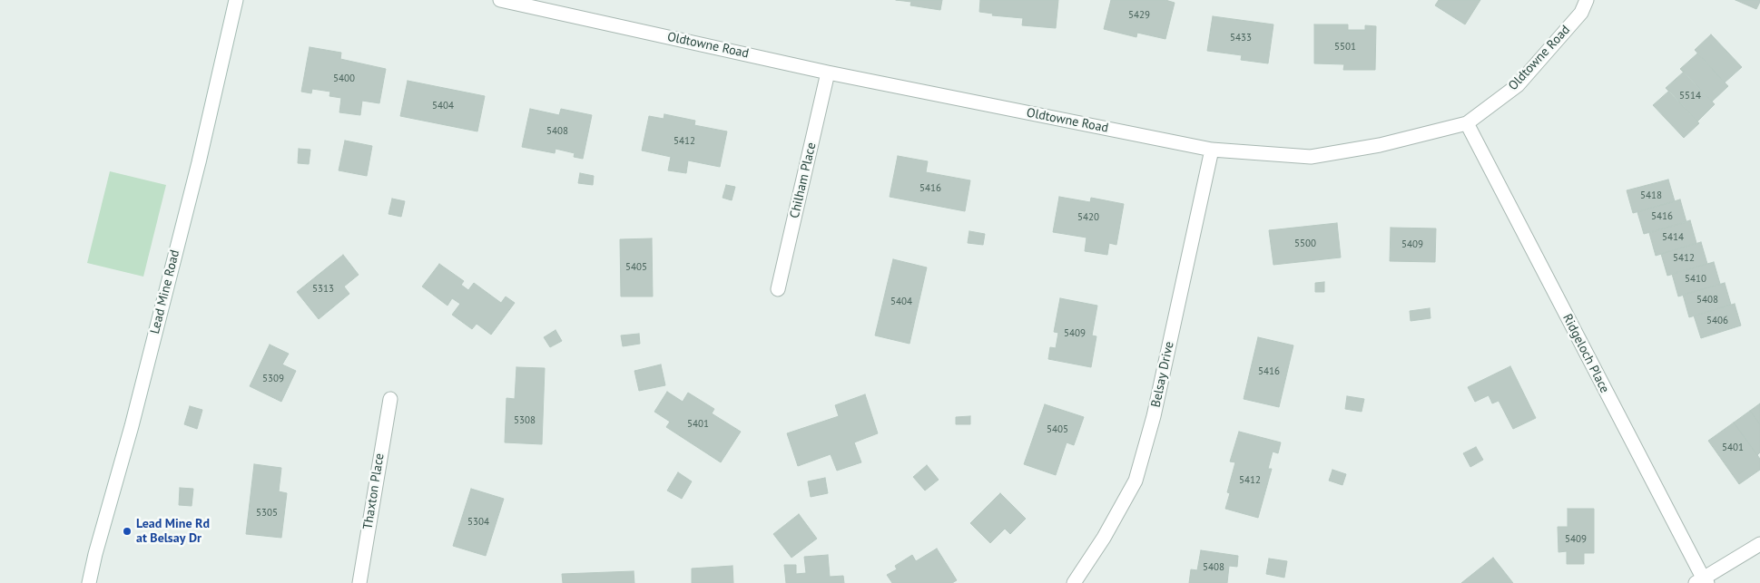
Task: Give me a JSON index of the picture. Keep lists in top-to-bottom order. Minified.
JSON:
{"streets":{"street":["Oldtowne Road","Chilham Place","Lead Mine Road","Ridgeloch Place","Belsay Drive","Thaxton Place"]},"crossings":[["Oldtowne Road","Chilham Place"],["Oldtowne Road","Ridgeloch Place"],["Oldtowne Road","Belsay Drive"]],"places":["Lead Mine Rd at Belsay Dr"],"house_numbers":["5429","5433","5501","5400","5514","5404","5408","5412","5416","5418","5416","5420","5414","5500","5409","5412","5405","5410","5313","5408","5404","5406","5409","5416","5309","5308","5401","5405","5401","5412","5305","5304","5409","5408"]}
